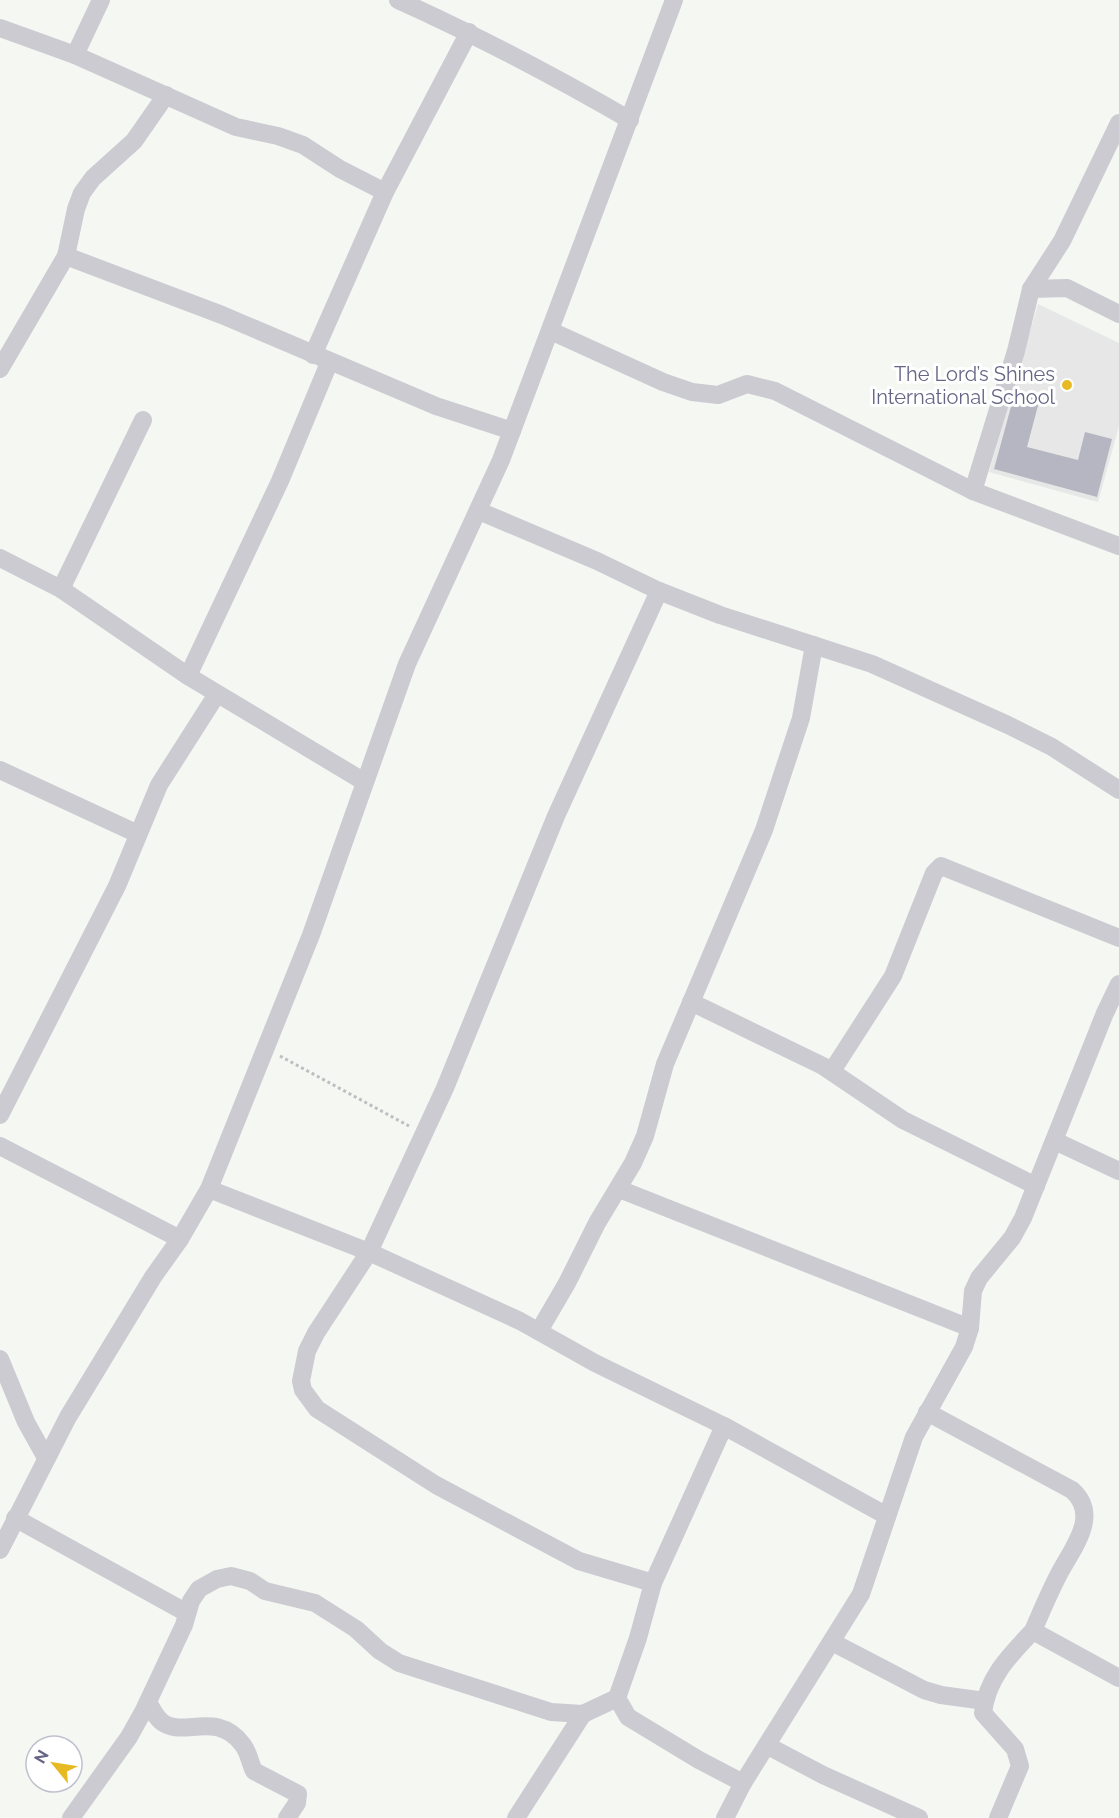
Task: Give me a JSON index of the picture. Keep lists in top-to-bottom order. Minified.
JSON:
{"places":["The Lord’s Shines International School"],"north":"top left"}
